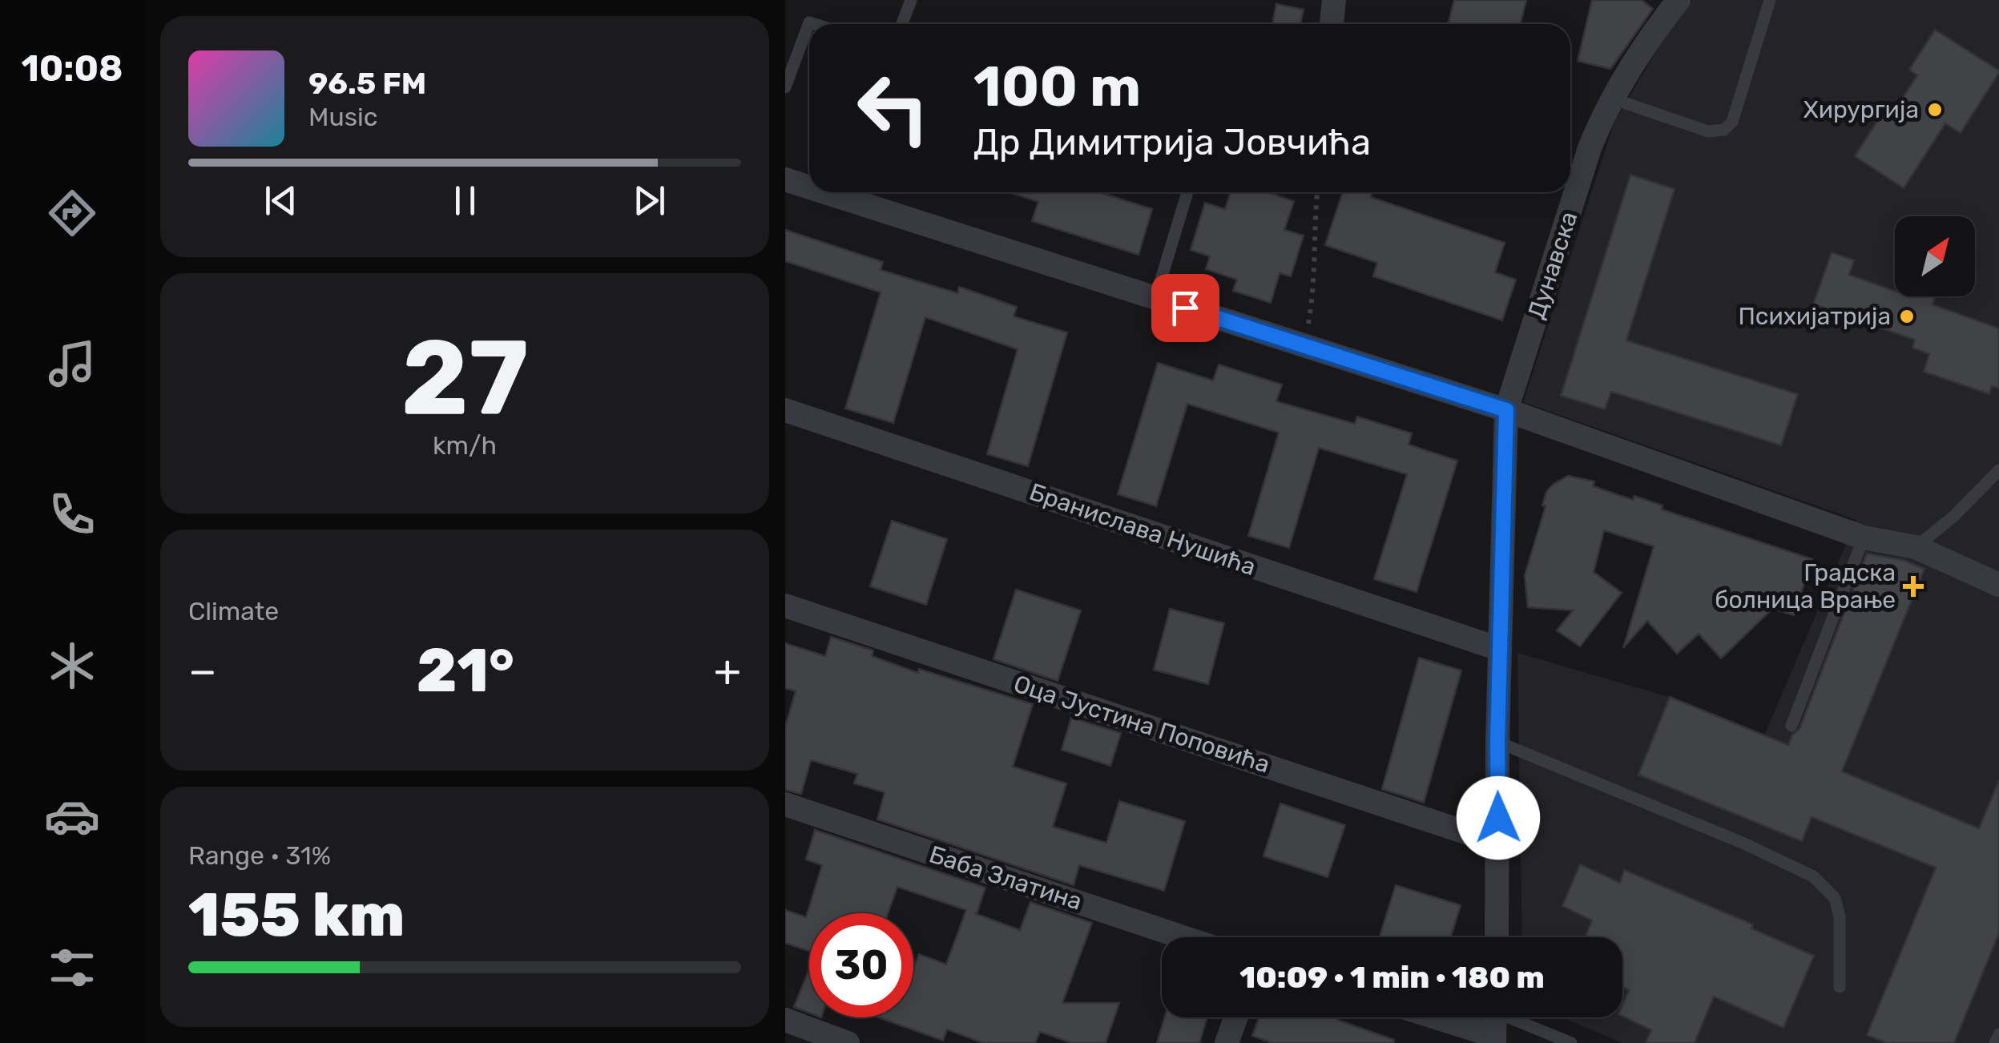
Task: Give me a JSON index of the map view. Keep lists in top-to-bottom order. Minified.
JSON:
{"streets":{"street":["Дунавска","Бранислава Нушића","Оца Јустина Поповића","Баба Златина"]},"crossings":[["Дунавска","Бранислава Нушића"],["Дунавска","Оца Јустина Поповића"]],"places":{"other":["Хирургија","Психијатрија"],"health":["Градска болница Врање"]},"north":"top right","page":{"tabs":"10:08","turn":["100 m","Др Димитрија Јовчића"],"song":["96.5 FM","Music"],"tile":[["27","km/h"],"Climate",["Range · 31%","155 km"]],"heat":["−","21°","+"],"limit":"30","trip":"10:09 · 1 min · 180 m"}}
